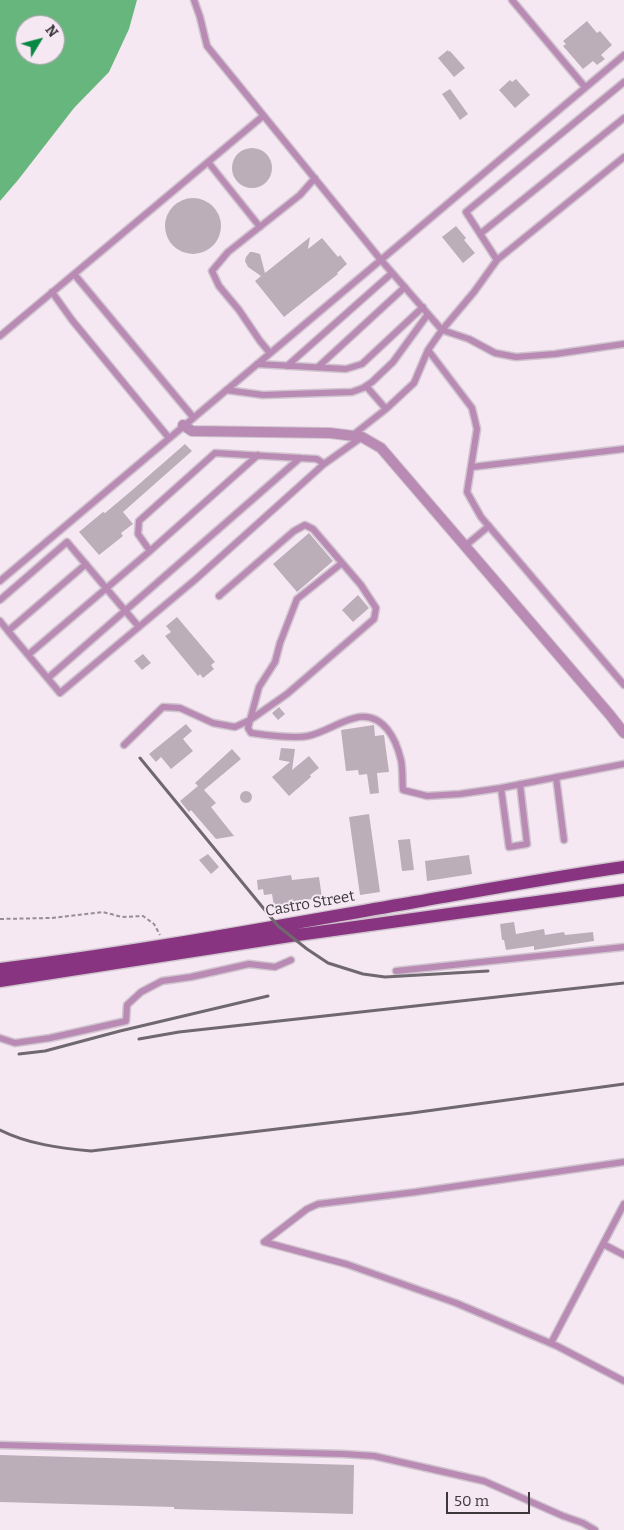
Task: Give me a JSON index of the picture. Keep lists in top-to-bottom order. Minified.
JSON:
{"streets":{"main road":["Castro Street"]},"scale_bar":"50 m","north":"top right"}
